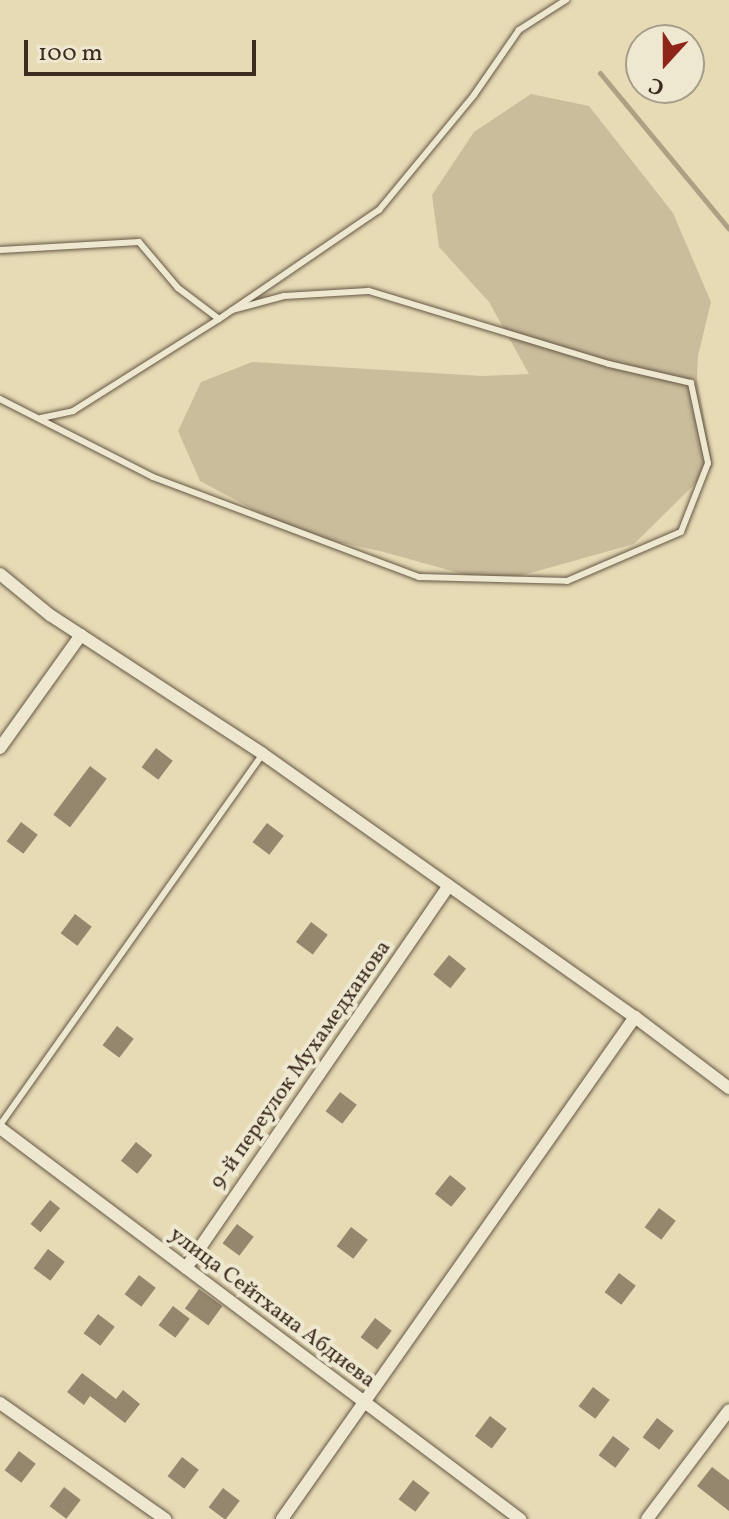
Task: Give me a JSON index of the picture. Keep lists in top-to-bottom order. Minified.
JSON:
{"streets":{"street":["9-й переулок Мухамедханова","улица Сейтхана Абдиева"]},"crossings":[["9-й переулок Мухамедханова","улица Сейтхана Абдиева"]],"scale_bar":"100 m","north":"bottom"}
